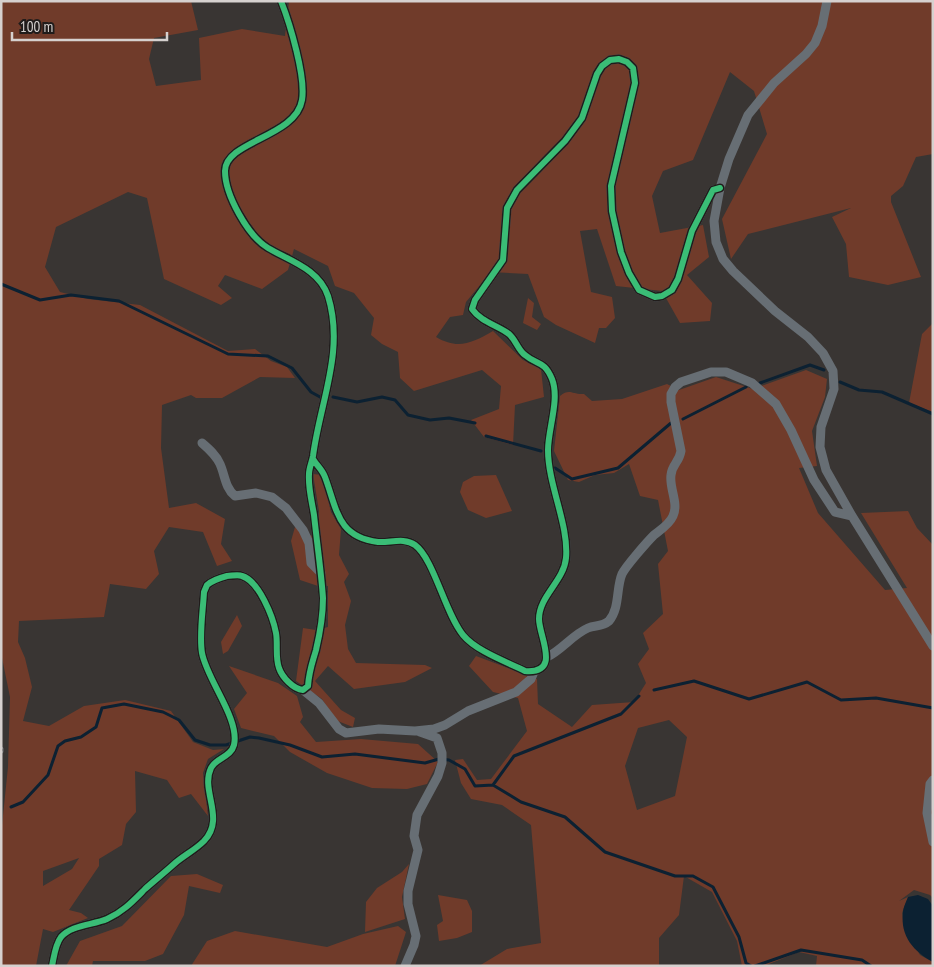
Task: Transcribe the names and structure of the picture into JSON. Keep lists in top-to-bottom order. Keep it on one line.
{"scale_bar":"100 m"}
